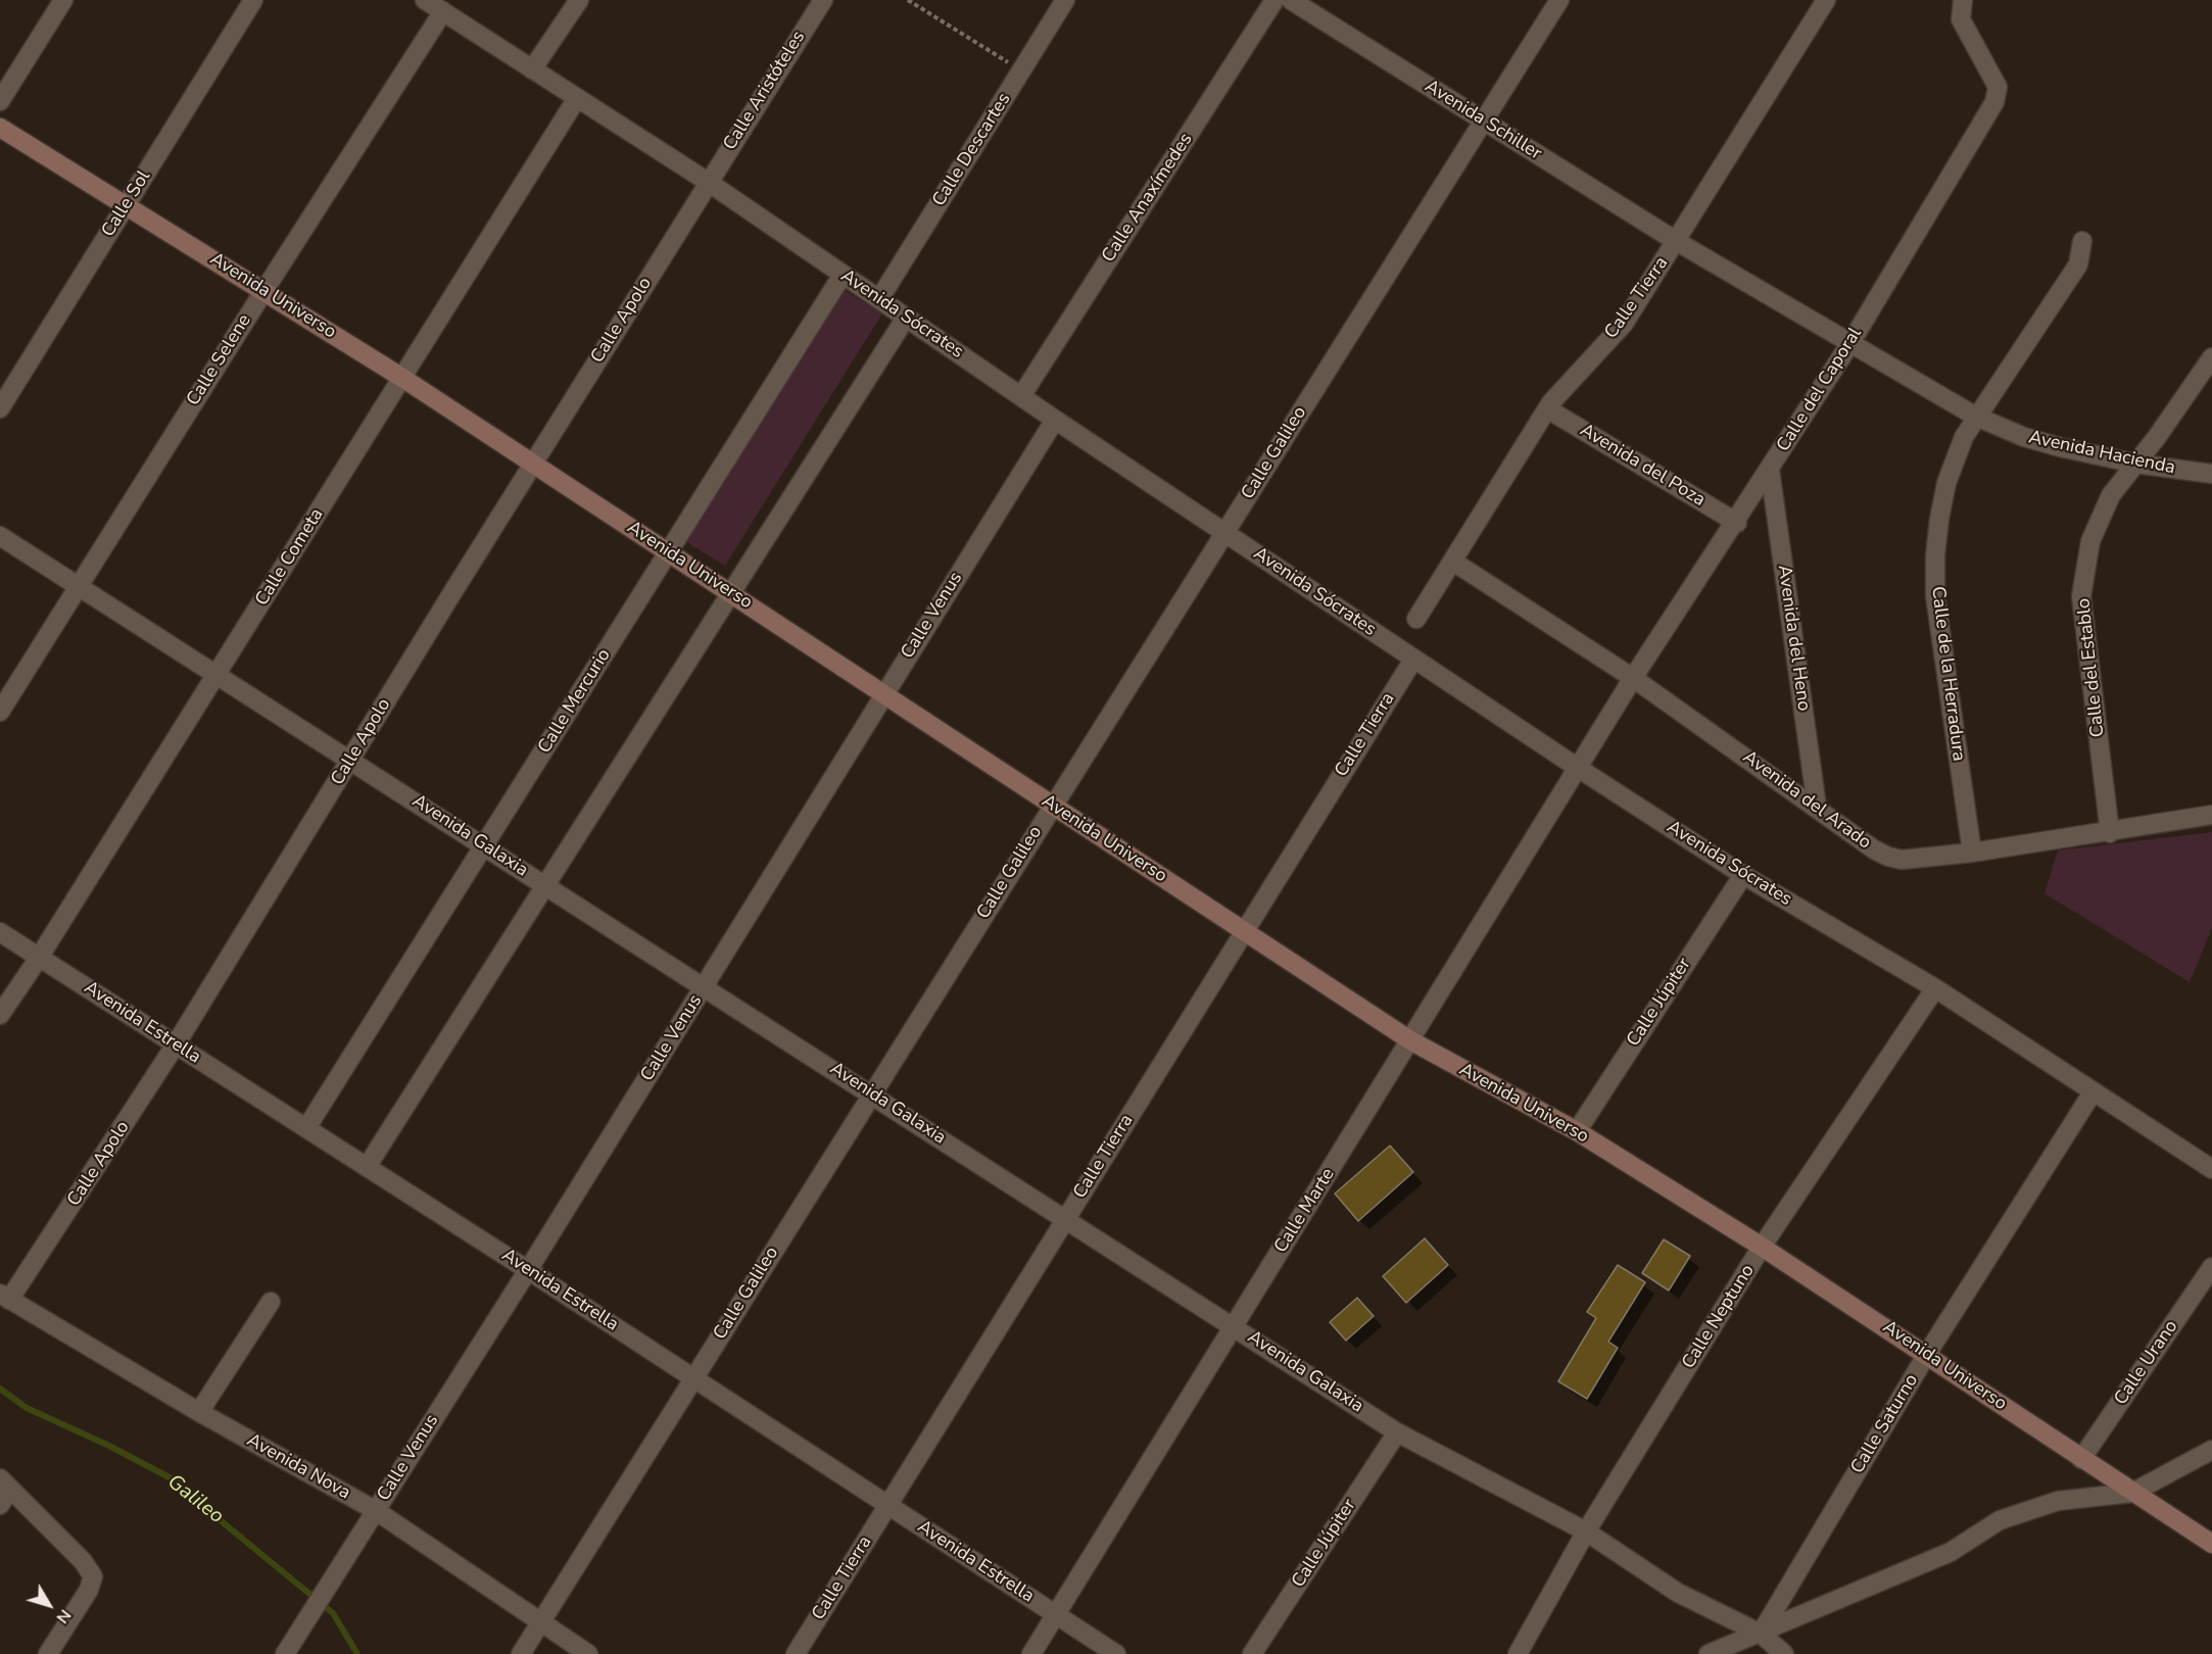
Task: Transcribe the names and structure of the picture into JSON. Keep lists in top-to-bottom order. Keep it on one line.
{"streets":{"street":["Calle Aristóteles","Avenida Schiller","Calle Descartes","Calle Anaxímedes","Calle Sol","Avenida Universo","Calle Tierra","Avenida Sócrates","Calle Apolo","Calle Selene","Calle del Caporal","Calle Galileo","Avenida Hacienda","Avenida del Poza","Calle Cometa","Calle Venus","Avenida del Heno","Calle del Establo","Calle de la Herradura","Calle Mercurio","Avenida del Arado","Avenida Galaxia","Calle Júpiter","Avenida Estrella","Calle Marte","Calle Neptuno","Calle Urano","Calle Saturno","Avenida Nova"]},"crossings":[["Calle Aristóteles","Avenida Sócrates"],["Calle Aristóteles","Calle Apolo"],["Avenida Schiller","Calle Tierra"],["Avenida Schiller","Calle Galileo"],["Avenida Schiller","Avenida Hacienda"],["Calle Descartes","Avenida Sócrates"],["Calle Anaxímedes","Avenida Sócrates"],["Calle Sol","Avenida Universo"],["Avenida Universo","Calle Tierra"],["Avenida Universo","Calle Apolo"],["Avenida Universo","Calle Selene"],["Avenida Universo","Calle Galileo"],["Avenida Universo","Calle Cometa"],["Avenida Universo","Calle Venus"],["Avenida Universo","Calle Mercurio"],["Avenida Universo","Calle Júpiter"],["Avenida Universo","Calle Marte"],["Avenida Universo","Calle Neptuno"],["Avenida Universo","Calle Urano"],["Avenida Universo","Calle Saturno"],["Calle Tierra","Avenida Sócrates"],["Calle Tierra","Avenida Hacienda"],["Calle Tierra","Avenida del Poza"],["Calle Tierra","Avenida del Arado"],["Calle Tierra","Avenida Galaxia"],["Calle Tierra","Avenida Estrella"],["Avenida Sócrates","Calle Apolo"],["Avenida Sócrates","Calle Selene"],["Avenida Sócrates","Calle del Caporal"],["Avenida Sócrates","Calle Galileo"],["Avenida Sócrates","Calle Cometa"],["Avenida Sócrates","Calle Venus"],["Avenida Sócrates","Calle Mercurio"],["Avenida Sócrates","Calle Júpiter"],["Avenida Sócrates","Calle Marte"],["Avenida Sócrates","Calle Neptuno"],["Avenida Sócrates","Calle Saturno"],["Calle Apolo","Avenida Galaxia"],["Calle Apolo","Avenida Estrella"],["Calle Apolo","Avenida Nova"],["Calle Selene","Avenida Galaxia"],["Calle del Caporal","Avenida Hacienda"],["Calle del Caporal","Avenida del Poza"],["Calle del Caporal","Avenida del Heno"],["Calle del Caporal","Avenida del Arado"],["Calle del Caporal","Calle Marte"],["Calle Galileo","Avenida Galaxia"],["Calle Galileo","Avenida Estrella"],["Calle Galileo","Avenida Nova"],["Avenida Hacienda","Calle del Establo"],["Avenida Hacienda","Calle de la Herradura"],["Calle Cometa","Avenida Galaxia"],["Calle Cometa","Avenida Estrella"],["Calle Venus","Avenida Galaxia"],["Calle Venus","Avenida Estrella"],["Calle Venus","Avenida Nova"],["Avenida del Heno","Avenida del Arado"],["Calle del Establo","Avenida del Arado"],["Calle de la Herradura","Avenida del Arado"],["Calle Mercurio","Avenida Galaxia"],["Calle Mercurio","Avenida Estrella"],["Avenida Galaxia","Calle Júpiter"],["Avenida Galaxia","Calle Marte"],["Avenida Galaxia","Calle Neptuno"],["Avenida Galaxia","Calle Saturno"],["Avenida Estrella","Calle Marte"]],"water":["Galileo"],"north":"bottom right"}
